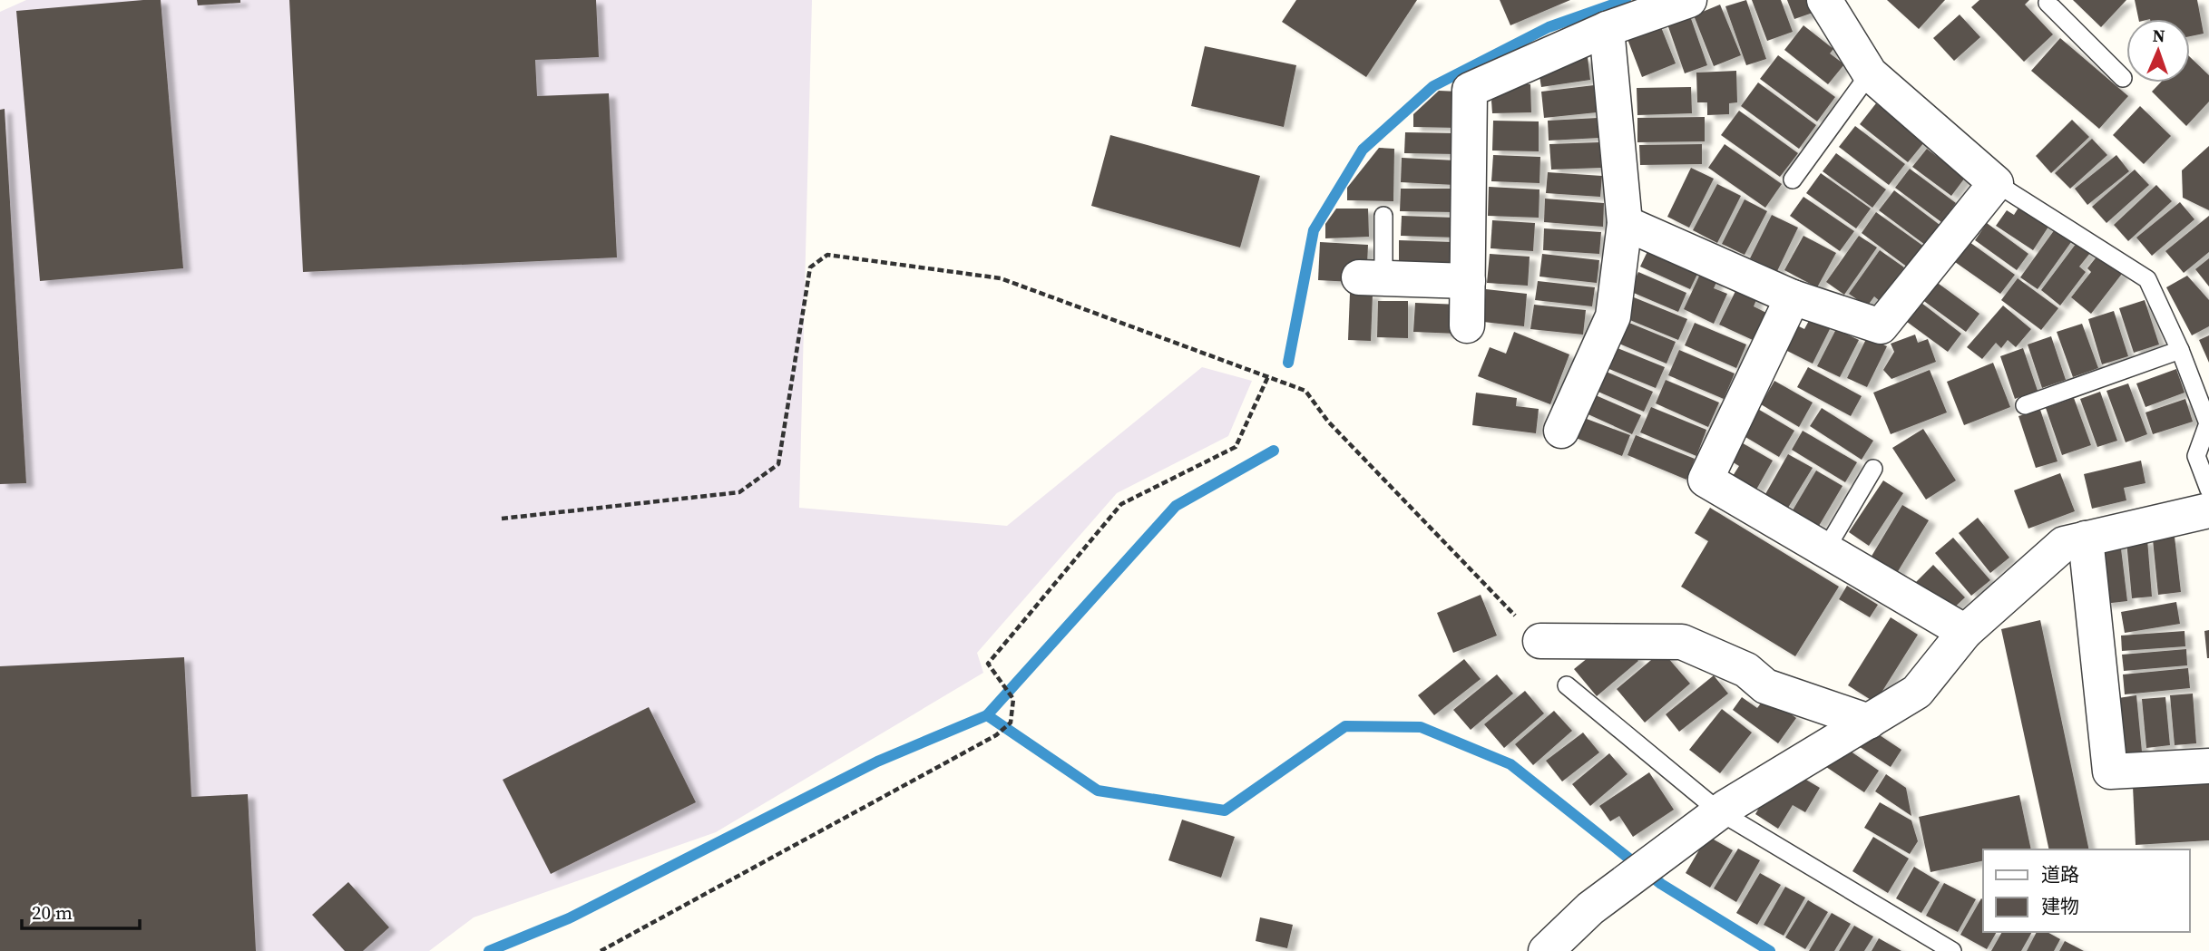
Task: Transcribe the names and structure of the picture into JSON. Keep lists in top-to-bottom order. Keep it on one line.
{"legend":["道路","建物"],"scale_bar":"20 m","north":"top"}
